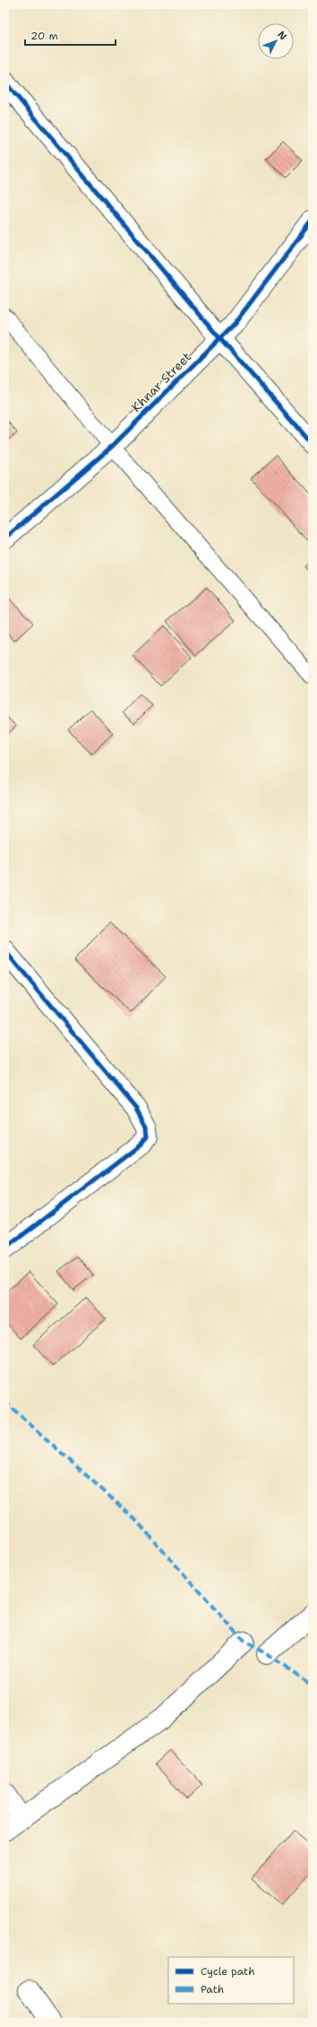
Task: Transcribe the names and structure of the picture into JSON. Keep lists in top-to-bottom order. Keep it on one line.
{"streets":{"street":["Khnar Street"]},"legend":["Cycle path","Path"],"scale_bar":"20 m","north":"top right"}
